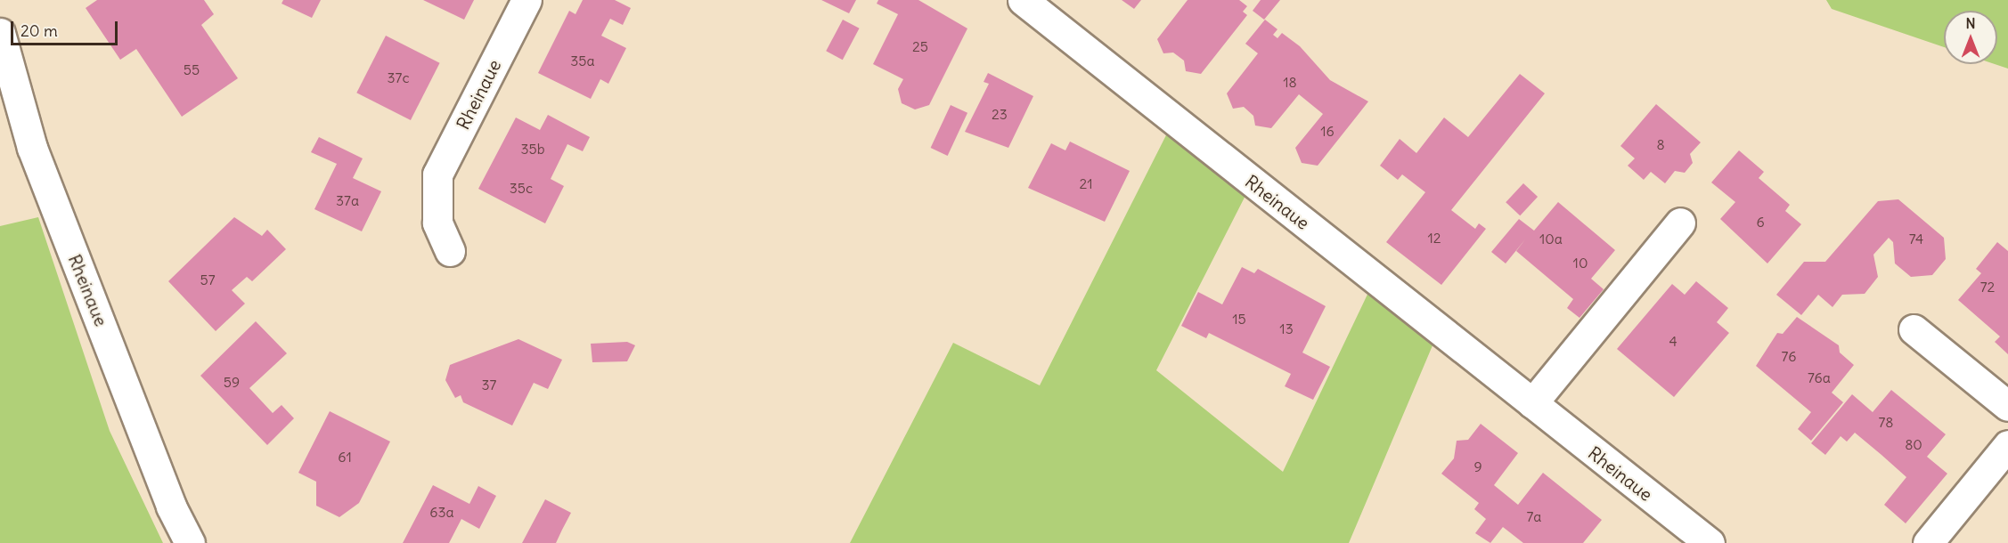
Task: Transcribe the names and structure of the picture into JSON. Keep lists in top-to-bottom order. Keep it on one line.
{"streets":{"street":["Rheinaue"]},"house_numbers":["25","35a","55","37c","18","23","16","8","35b","21","35c","37a","6","12","10a","74","10","57","72","15","13","4","76","76a","59","37","78","80","61","9","63a","7a"],"scale_bar":"20 m","north":"top"}
